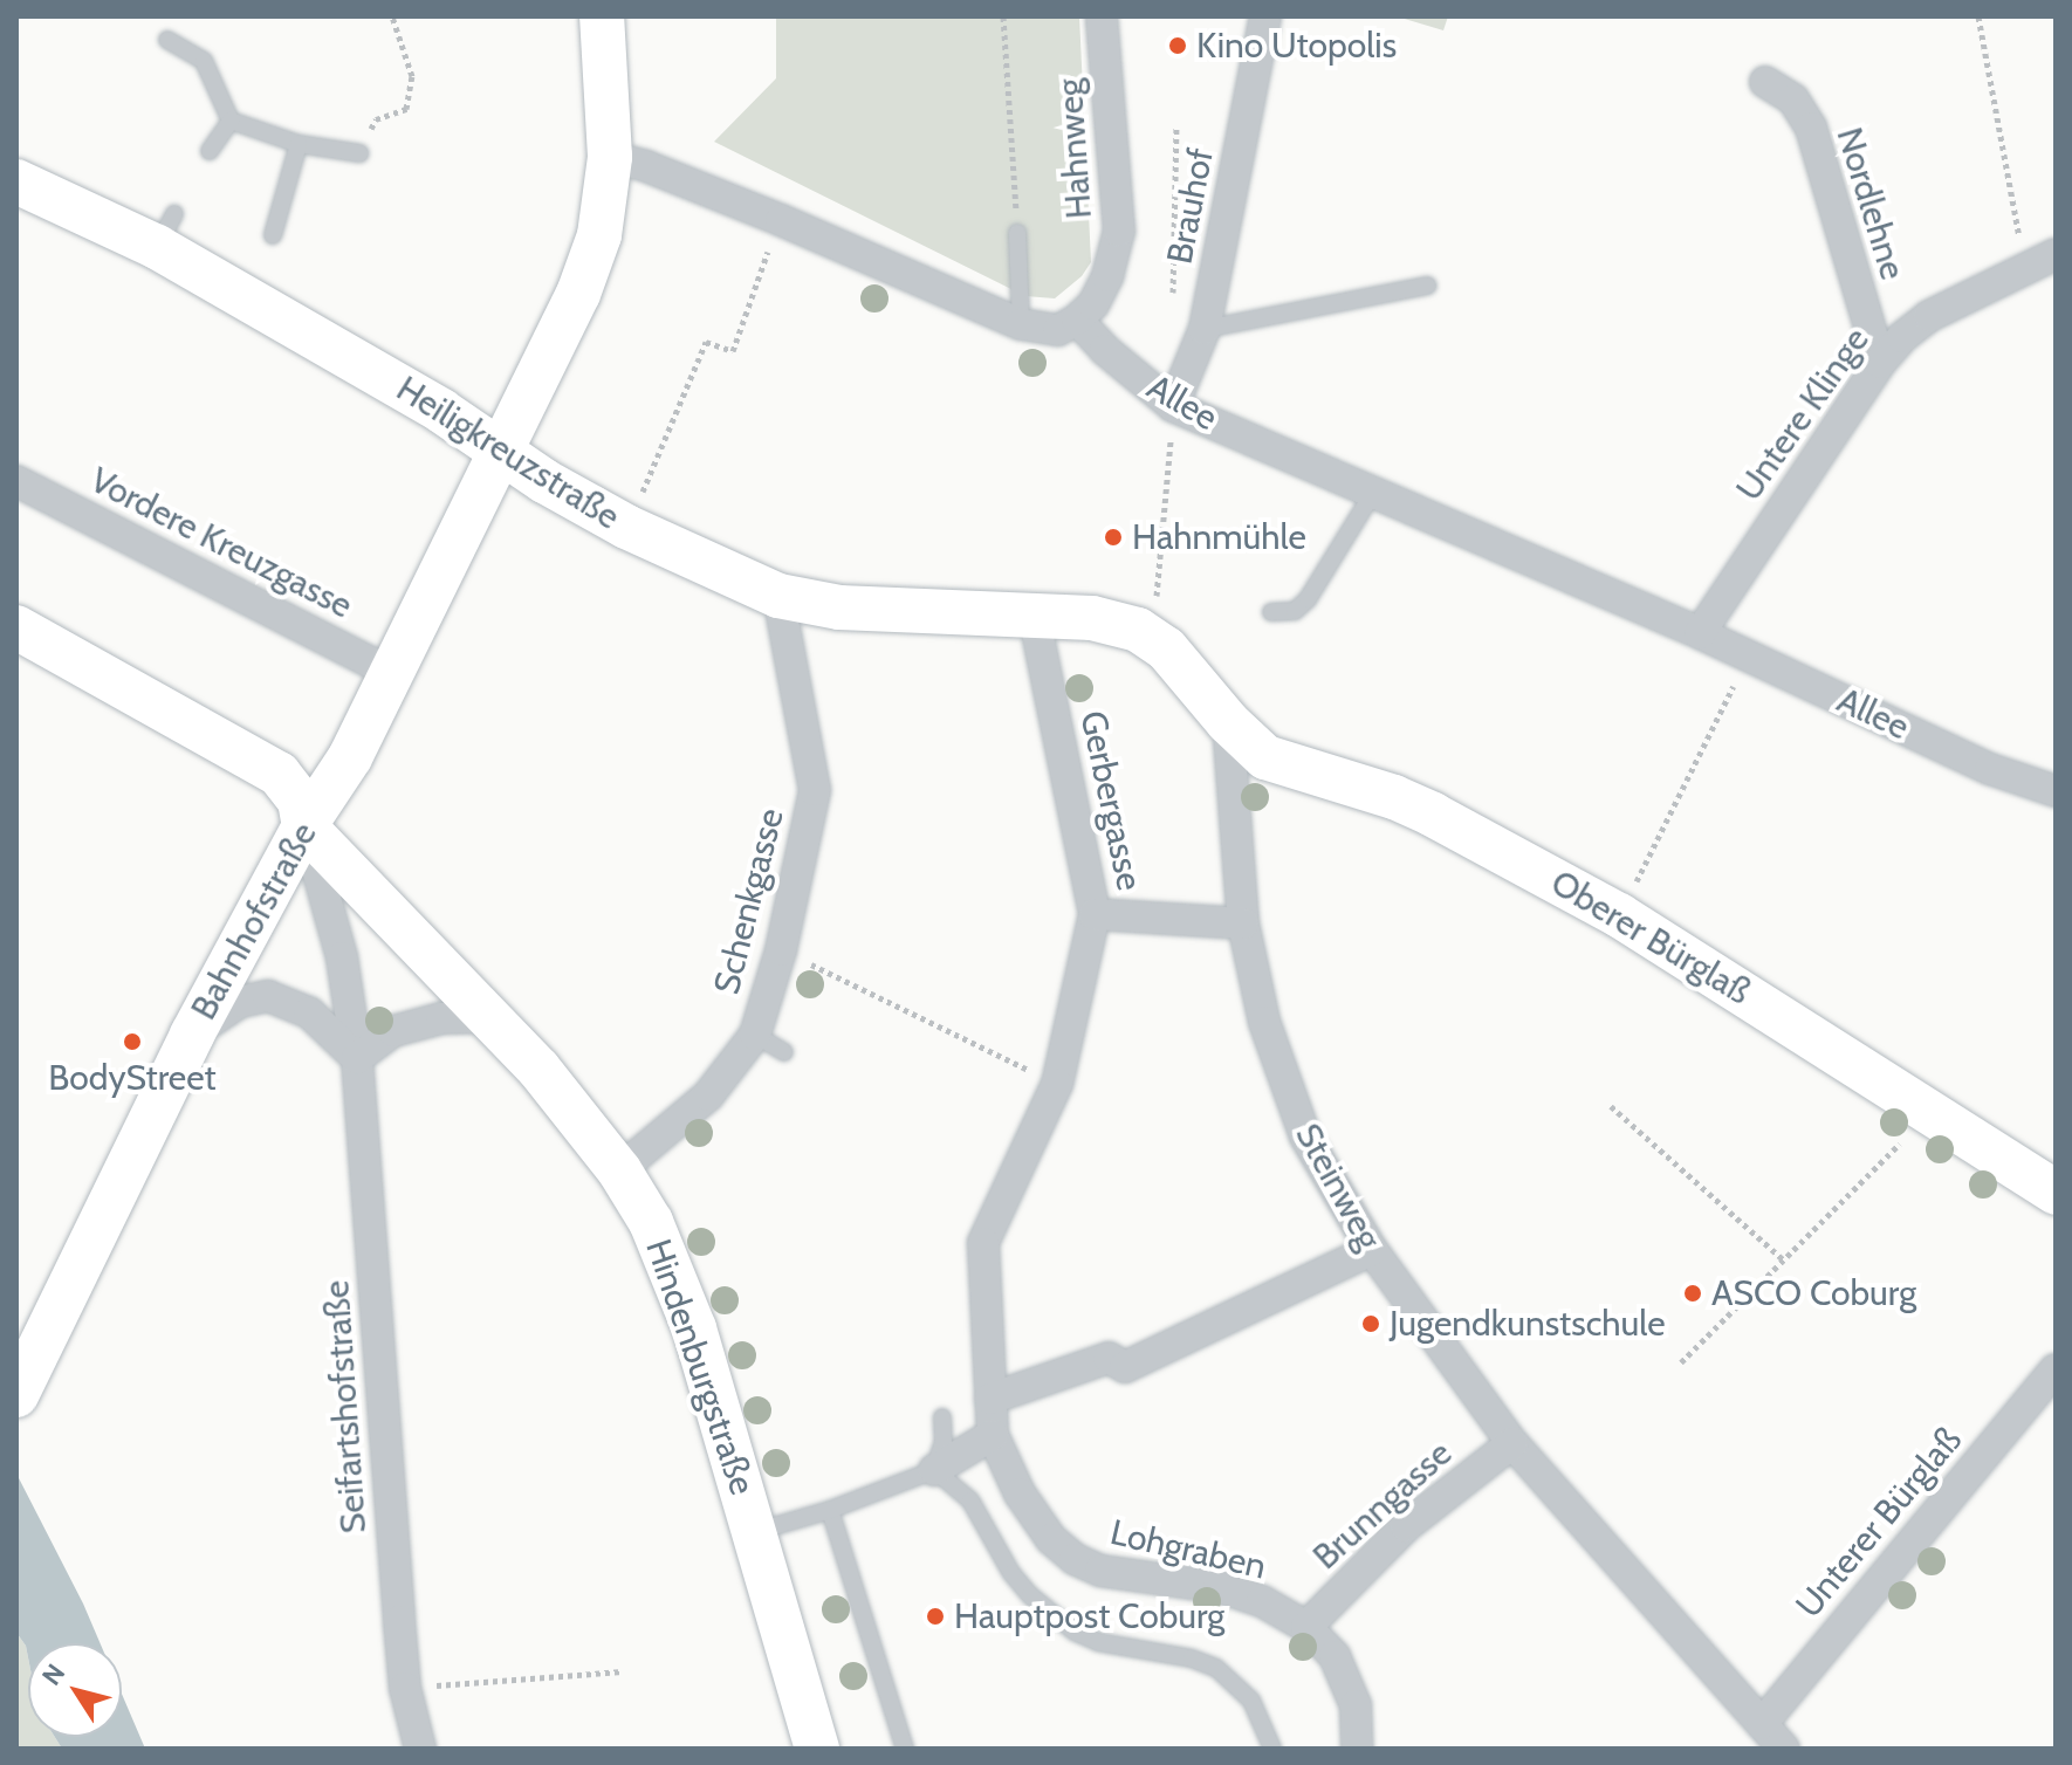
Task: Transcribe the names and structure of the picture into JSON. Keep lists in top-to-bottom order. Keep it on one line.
{"streets":{"street":["Hahnweg","Nordlehne","Brauhof","Allee","Untere Klinge","Heiligkreuzstraße","Vordere Kreuzgasse","Gerbergasse","Schenkgasse","Bahnhofstraße","Oberer Bürglaß","Steinweg","Hindenburgstraße","Seifartshofstraße","Brunngasse","Unterer Bürglaß","Lohgraben"]},"crossings":[["Hahnweg","Allee"],["Nordlehne","Untere Klinge"],["Brauhof","Allee"],["Allee","Untere Klinge"],["Heiligkreuzstraße","Gerbergasse"],["Heiligkreuzstraße","Schenkgasse"],["Heiligkreuzstraße","Bahnhofstraße"],["Vordere Kreuzgasse","Bahnhofstraße"],["Gerbergasse","Steinweg"],["Schenkgasse","Hindenburgstraße"],["Bahnhofstraße","Hindenburgstraße"],["Bahnhofstraße","Seifartshofstraße"],["Oberer Bürglaß","Steinweg"],["Steinweg","Brunngasse"],["Steinweg","Unterer Bürglaß"],["Hindenburgstraße","Seifartshofstraße"],["Brunngasse","Lohgraben"]],"places":["Kino Utopolis","Hahnmühle","BodyStreet","ASCO Coburg","Jugendkunstschule","Hauptpost Coburg"],"north":"top left"}
